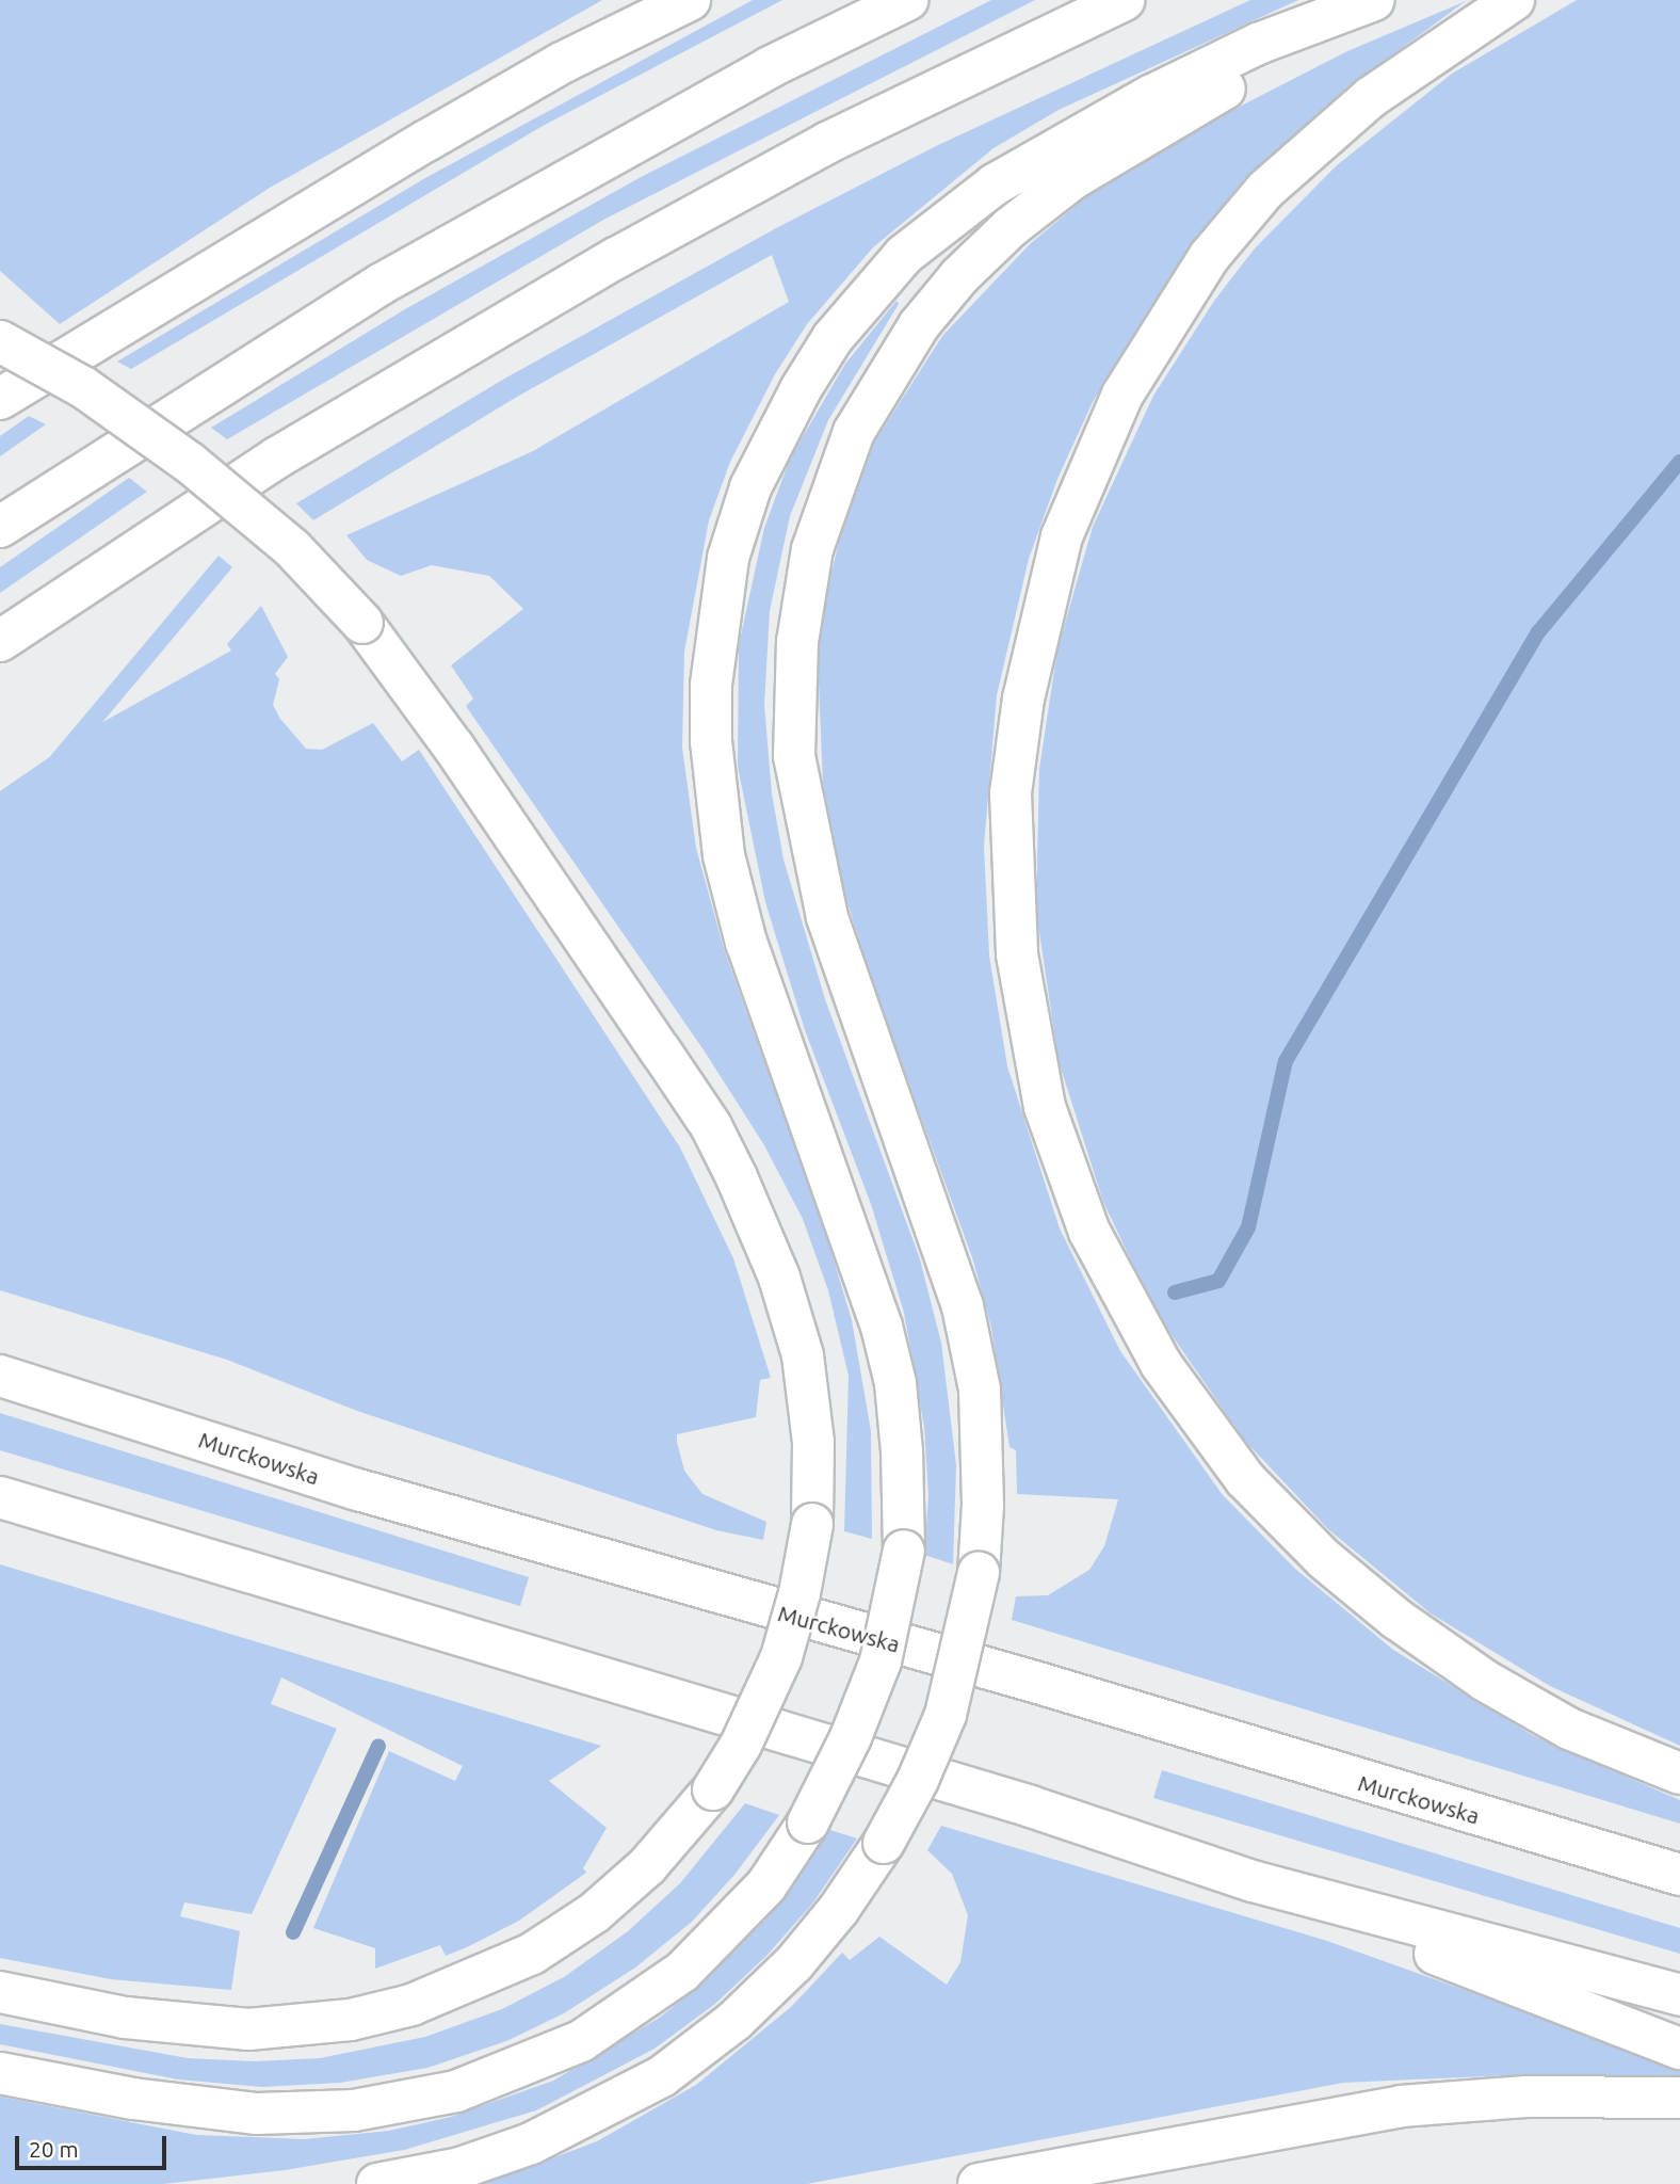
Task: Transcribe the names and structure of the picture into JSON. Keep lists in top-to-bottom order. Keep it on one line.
{"streets":{"main road":["Murckowska"]},"scale_bar":"20 m"}
